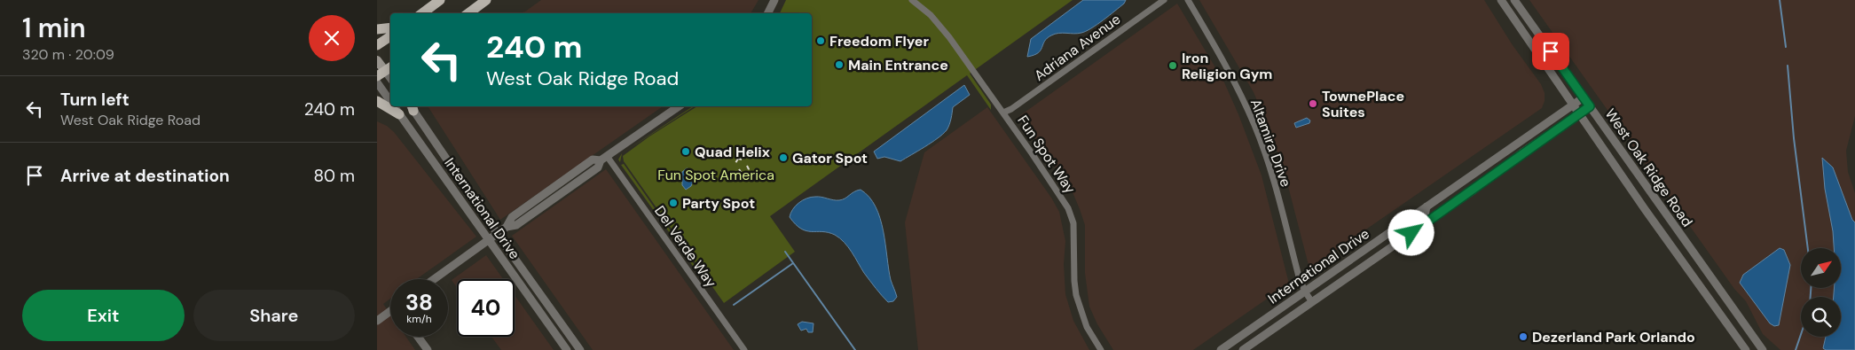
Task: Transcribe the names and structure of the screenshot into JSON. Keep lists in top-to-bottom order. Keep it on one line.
{"streets":{"street":["Adriana Avenue","Altamira Drive","Fun Spot Way","West Oak Ridge Road","International Drive","Del Verde Way"]},"crossings":[["Adriana Avenue","Fun Spot Way"],["Altamira Drive","International Drive"],["West Oak Ridge Road","International Drive"]],"parks":["Fun Spot America"],"places":["Freedom Flyer","Main Entrance","Iron Religion Gym","TownePlace Suites","Quad Helix","Gator Spot","Party Spot","Dezerland Park Orlando"],"north":"top right","page":{"heading":["1 min","320 m · 20:09"],"turn":["240 m","West Oak Ridge Road"],"list":[{"name":"Turn left","note":"West Oak Ridge Road","value":"240 m"},{"name":"Arrive at destination","value":"80 m"}],"speed":"38 km/h","limit":"40","buttons":["Exit","Share"]}}
